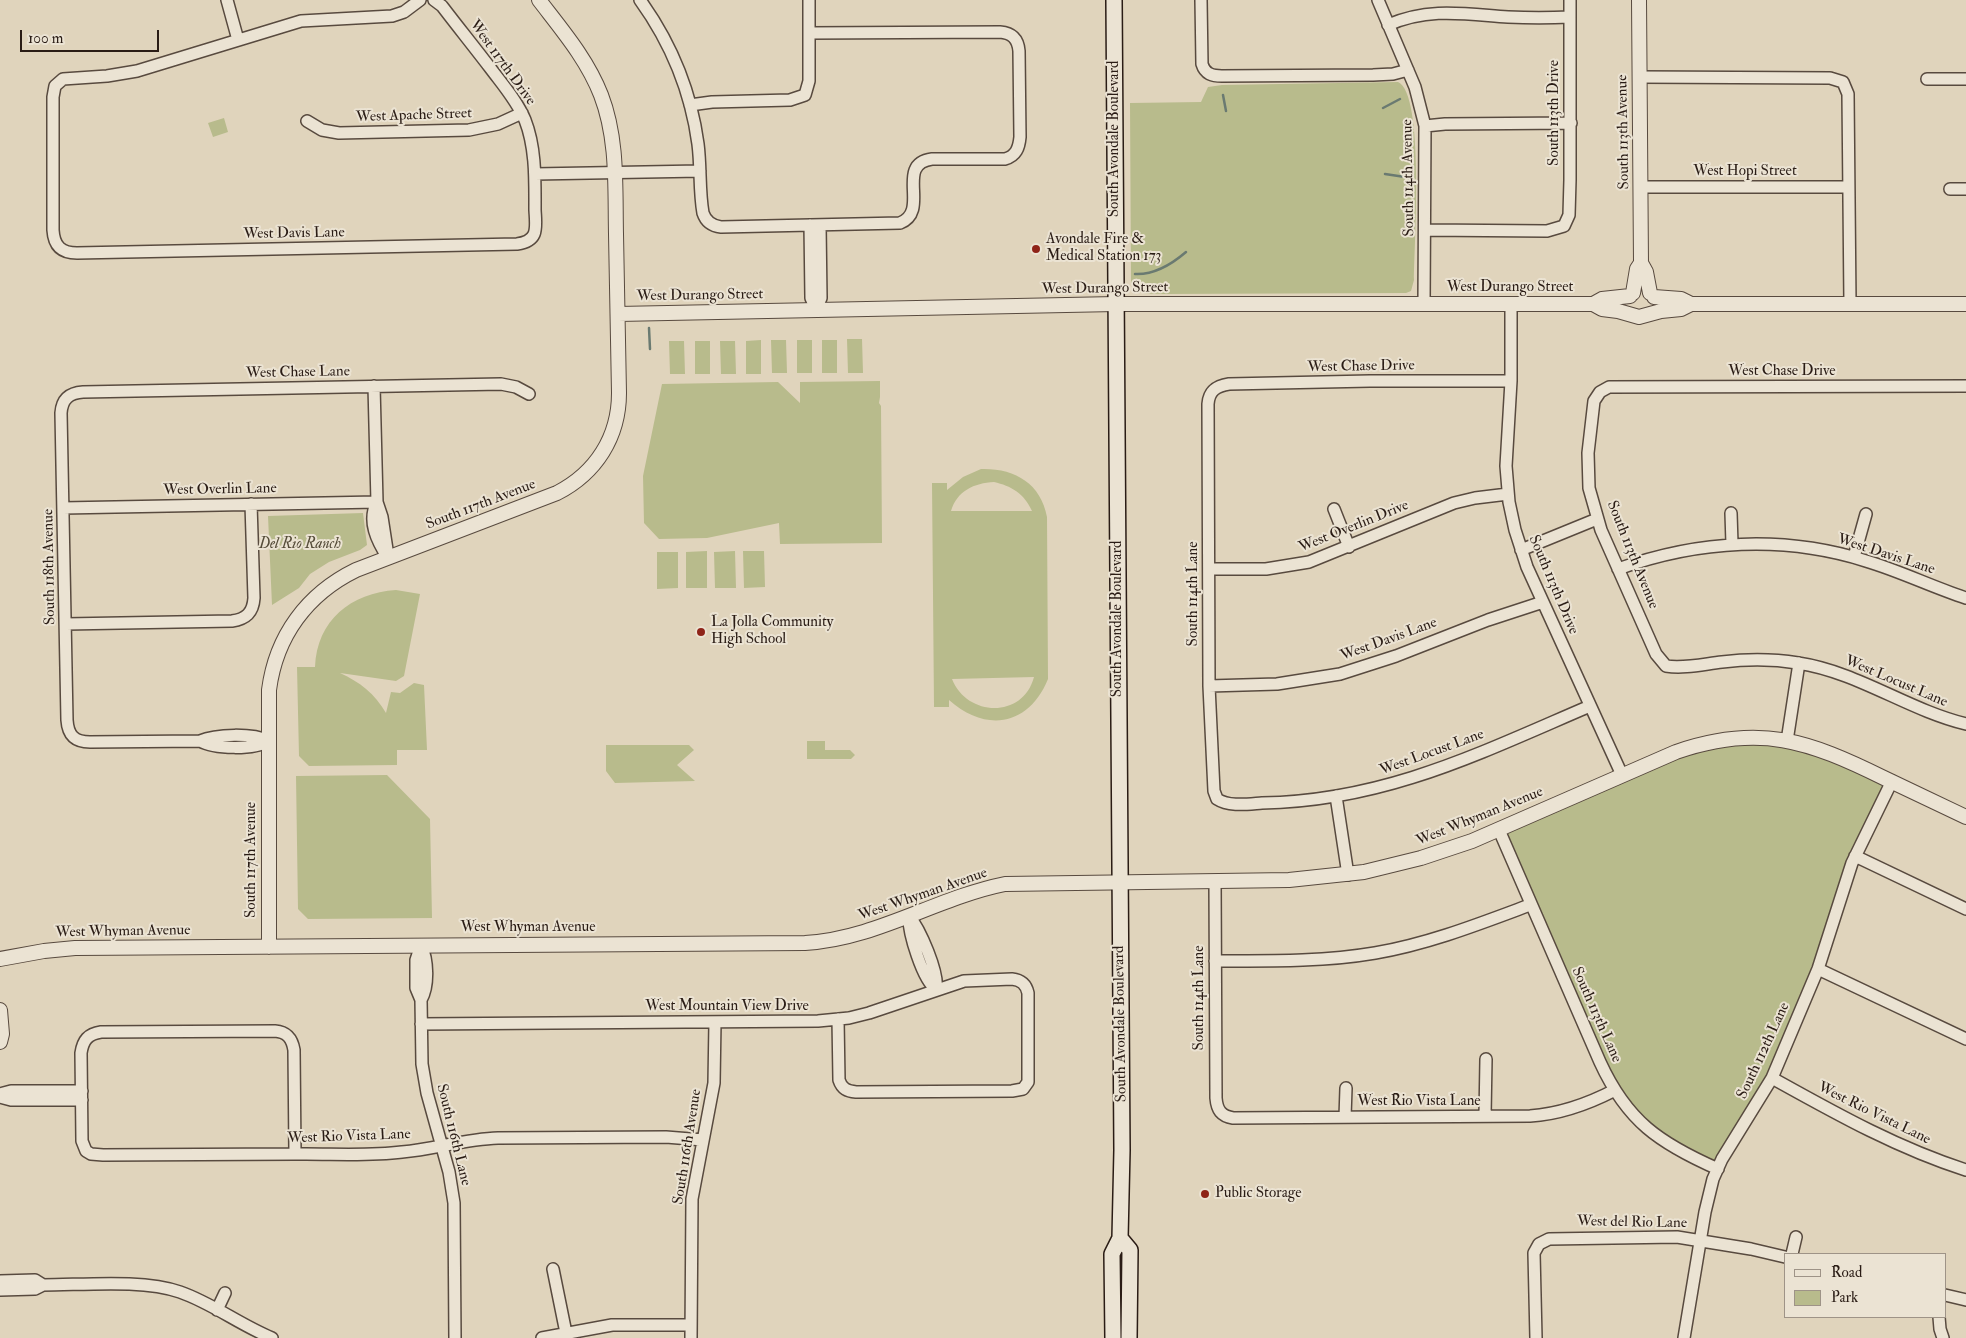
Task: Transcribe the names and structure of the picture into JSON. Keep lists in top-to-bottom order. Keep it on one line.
{"streets":{"main road":["South Avondale Boulevard"],"street":["West 117th Drive","South 113th Drive","West Apache Street","South 113th Avenue","West Hopi Street","South 114th Avenue","West Davis Lane","West Durango Street","West Chase Drive","West Chase Lane","West Overlin Lane","South 117th Avenue","West Overlin Drive","South 118th Avenue","South 114th Lane","West Locust Lane","West Whyman Avenue","West Mountain View Drive","South 113th Lane","South 112th Lane","West Rio Vista Lane","South 116th Lane","South 116th Avenue","West del Rio Lane"]},"crossings":[["West 117th Drive","West Apache Street"],["West 117th Drive","West Davis Lane"],["South 113th Drive","South 114th Avenue"],["South 113th Drive","West Davis Lane"],["South 113th Drive","West Durango Street"],["South 113th Drive","West Chase Drive"],["South 113th Drive","West Overlin Drive"],["South 113th Drive","West Locust Lane"],["South 113th Drive","West Whyman Avenue"],["South 113th Avenue","West Hopi Street"],["South 113th Avenue","West Davis Lane"],["South 113th Avenue","West Durango Street"],["South 113th Avenue","West Chase Drive"],["South 113th Avenue","West Locust Lane"],["South Avondale Boulevard","West Durango Street"],["South Avondale Boulevard","West Whyman Avenue"],["South 114th Avenue","West Durango Street"],["West Davis Lane","South 114th Lane"],["West Durango Street","South 117th Avenue"],["West Chase Drive","South 114th Lane"],["West Chase Lane","South 118th Avenue"],["West Overlin Lane","South 118th Avenue"],["South 117th Avenue","South 118th Avenue"],["South 117th Avenue","West Whyman Avenue"],["West Overlin Drive","South 114th Lane"],["South 114th Lane","West Locust Lane"],["South 114th Lane","West Whyman Avenue"],["South 114th Lane","West Rio Vista Lane"],["West Whyman Avenue","South 113th Lane"],["West Whyman Avenue","South 112th Lane"],["West Whyman Avenue","South 116th Lane"],["West Mountain View Drive","South 116th Lane"],["West Mountain View Drive","South 116th Avenue"],["South 113th Lane","South 112th Lane"],["South 113th Lane","West Rio Vista Lane"],["South 112th Lane","West Rio Vista Lane"],["South 112th Lane","West del Rio Lane"],["West Rio Vista Lane","South 116th Lane"],["West Rio Vista Lane","South 116th Avenue"]],"parks":["Del Rio Ranch"],"places":["Avondale Fire & Medical Station 173","La Jolla Community High School","Public Storage"],"legend":["Road","Park"],"scale_bar":"100 m"}
